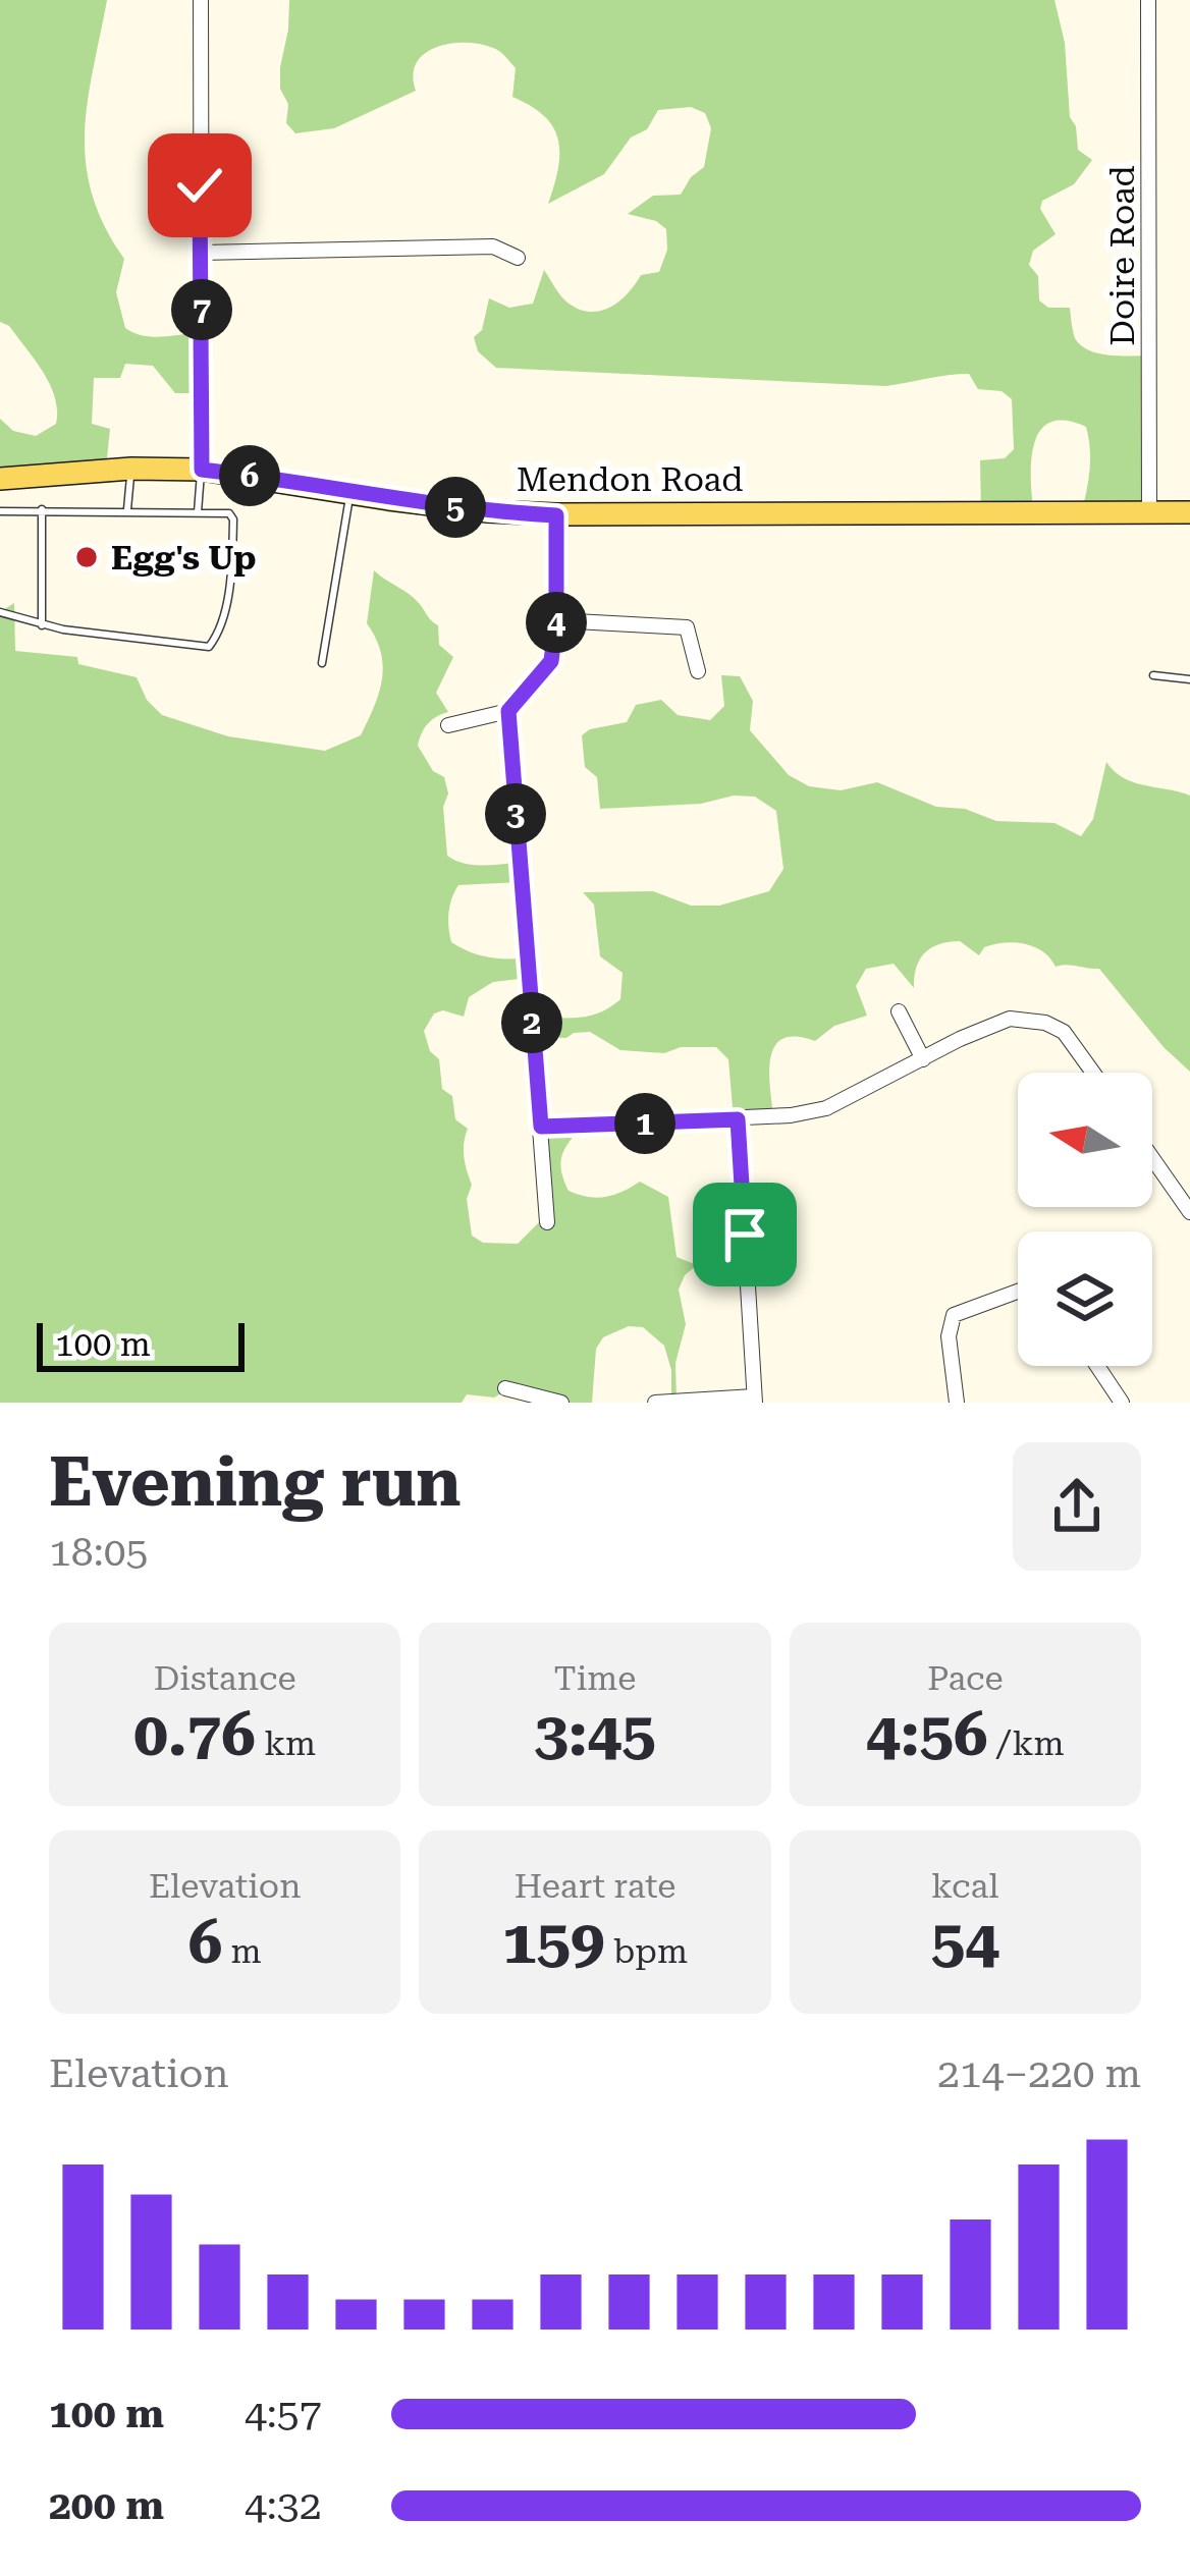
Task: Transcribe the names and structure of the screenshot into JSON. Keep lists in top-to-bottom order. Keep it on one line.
{"streets":{"main road":["Mendon Road"],"street":["Doire Road"]},"crossings":[["Doire Road","Mendon Road"]],"places":["Egg's Up"],"scale_bar":"100 m","north":"left","page":{"pins":["7","6","5","4","3","2","1"],"scale":"100 m","heading":["Evening run","18:05"],"stats":[["Distance","0.76 km"],["Time","3:45"],["Pace","4:56 /km"],["Elevation","6 m"],["Heart rate","159 bpm"],["kcal","54"]],"chart":["Elevation","214–220 m"],"list":[{"name":"100 m","note":"4:57"},{"name":"200 m","note":"4:32"}]}}
